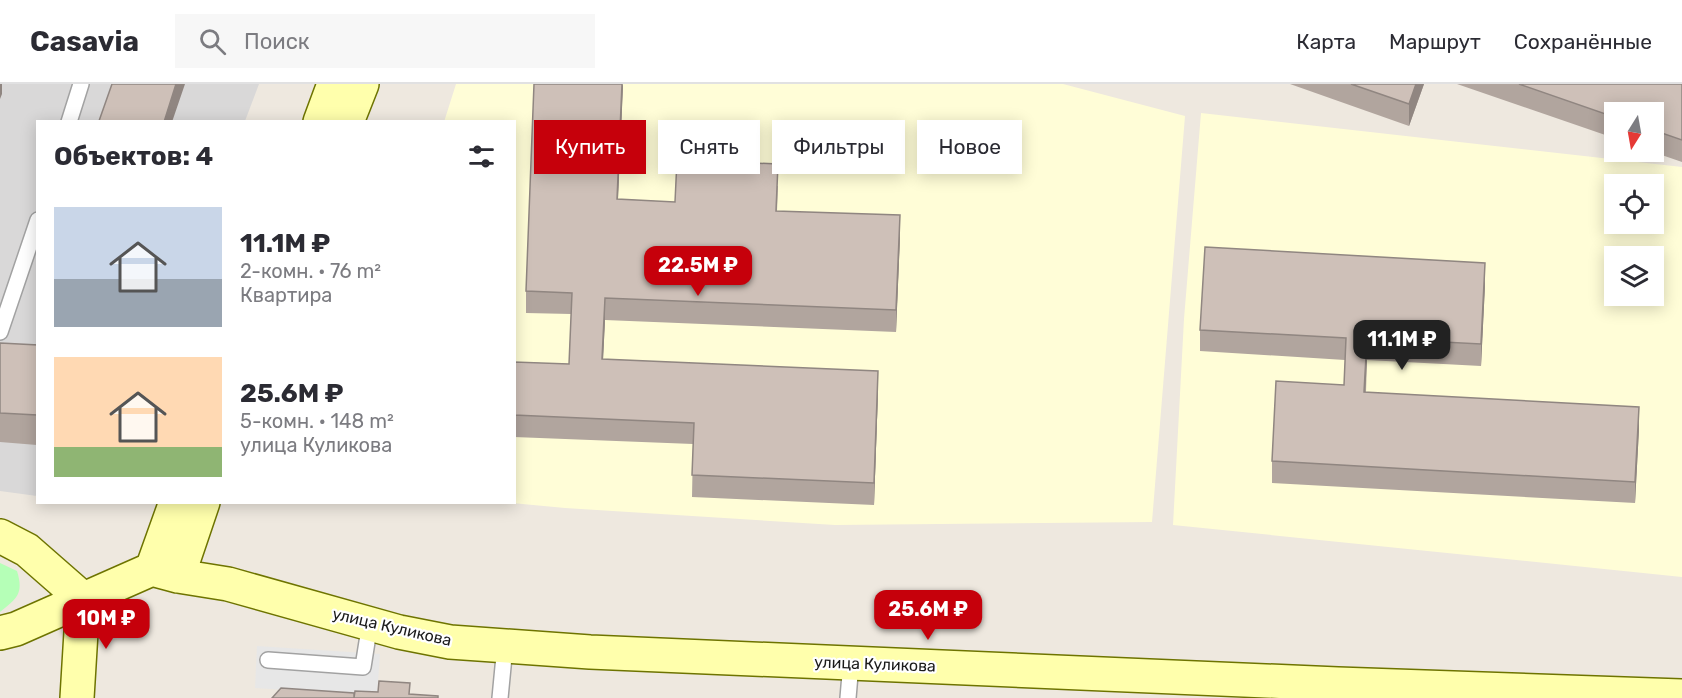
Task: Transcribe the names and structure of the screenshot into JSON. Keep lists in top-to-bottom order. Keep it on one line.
{"streets":{"main road":["улица Куликова"]},"north":"bottom","page":{"header":"Casavia","search":"Поиск","nav":["Карта","Маршрут","Сохранённые"],"chip":["Купить","Снять","Фильтры","Новое"],"heading":"Объектов: 4","list":[{"name":"11.1M ₽","note":"2-комн. · 76 m² · Квартира"},{"name":"25.6M ₽","note":"5-комн. · 148 m² · улица Куликова"}],"price":["22.5M ₽","11.1M ₽","25.6M ₽","10M ₽"]}}
